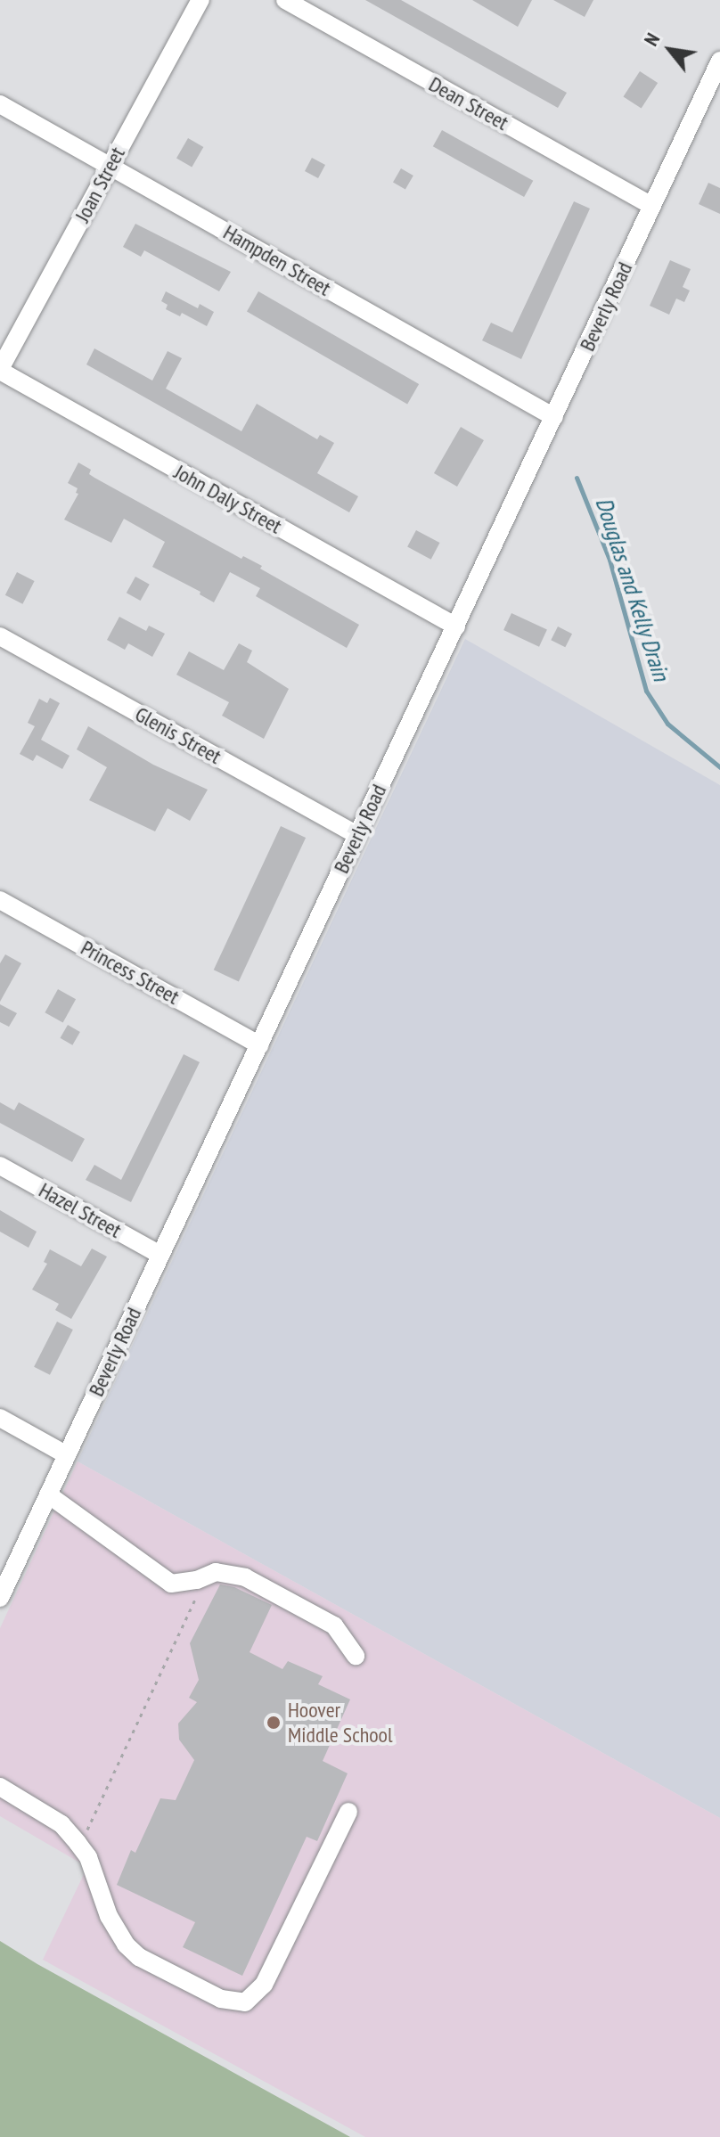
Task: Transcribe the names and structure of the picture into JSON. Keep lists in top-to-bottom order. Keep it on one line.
{"streets":{"street":["Dean Street","Joan Street","Hampden Street","Beverly Road","John Daly Street","Glenis Street","Princess Street","Hazel Street"]},"crossings":[["Dean Street","Beverly Road"],["Joan Street","Hampden Street"],["Joan Street","John Daly Street"],["Hampden Street","Beverly Road"],["Beverly Road","John Daly Street"],["Beverly Road","Glenis Street"],["Beverly Road","Princess Street"],["Beverly Road","Hazel Street"]],"water":["Douglas and Kelly Drain"],"places":["Hoover Middle School"],"north":"top left"}
